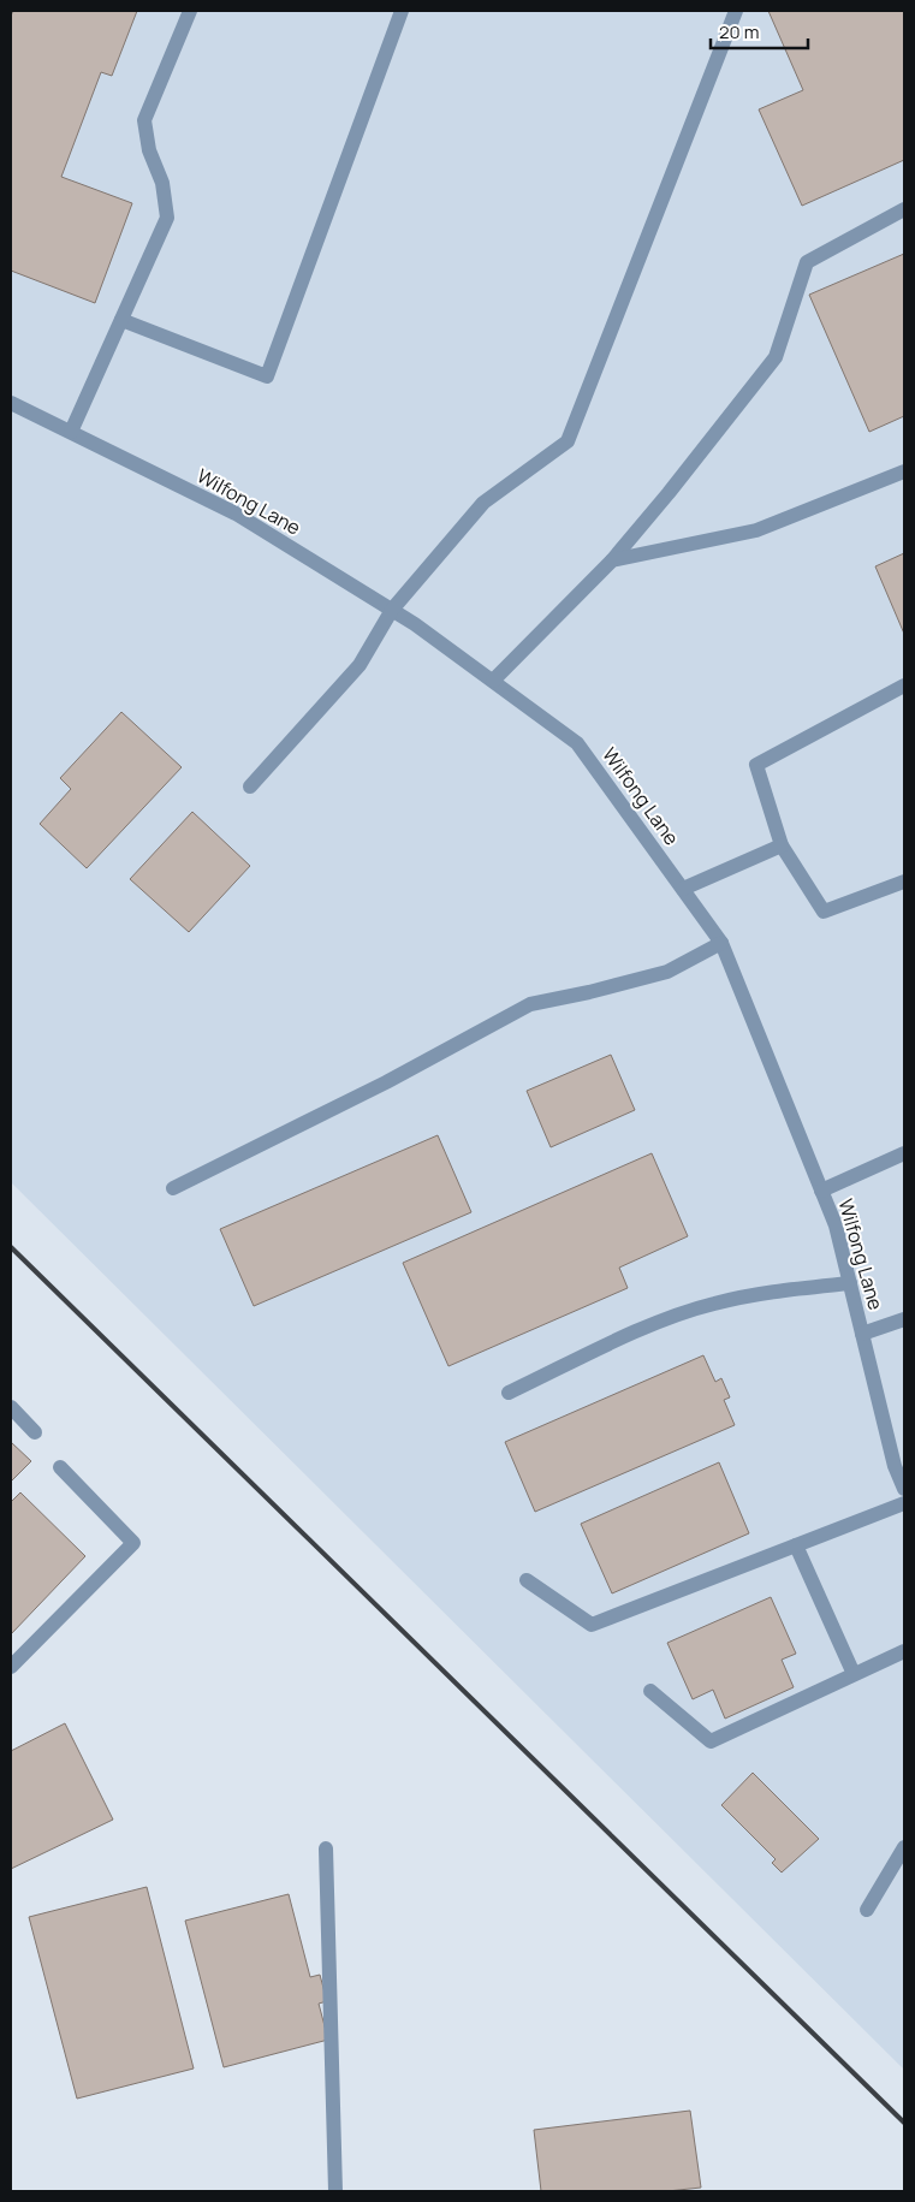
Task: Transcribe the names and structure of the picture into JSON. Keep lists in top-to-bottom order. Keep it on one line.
{"streets":{"street":["Wilfong Lane"]},"scale_bar":"20 m"}
